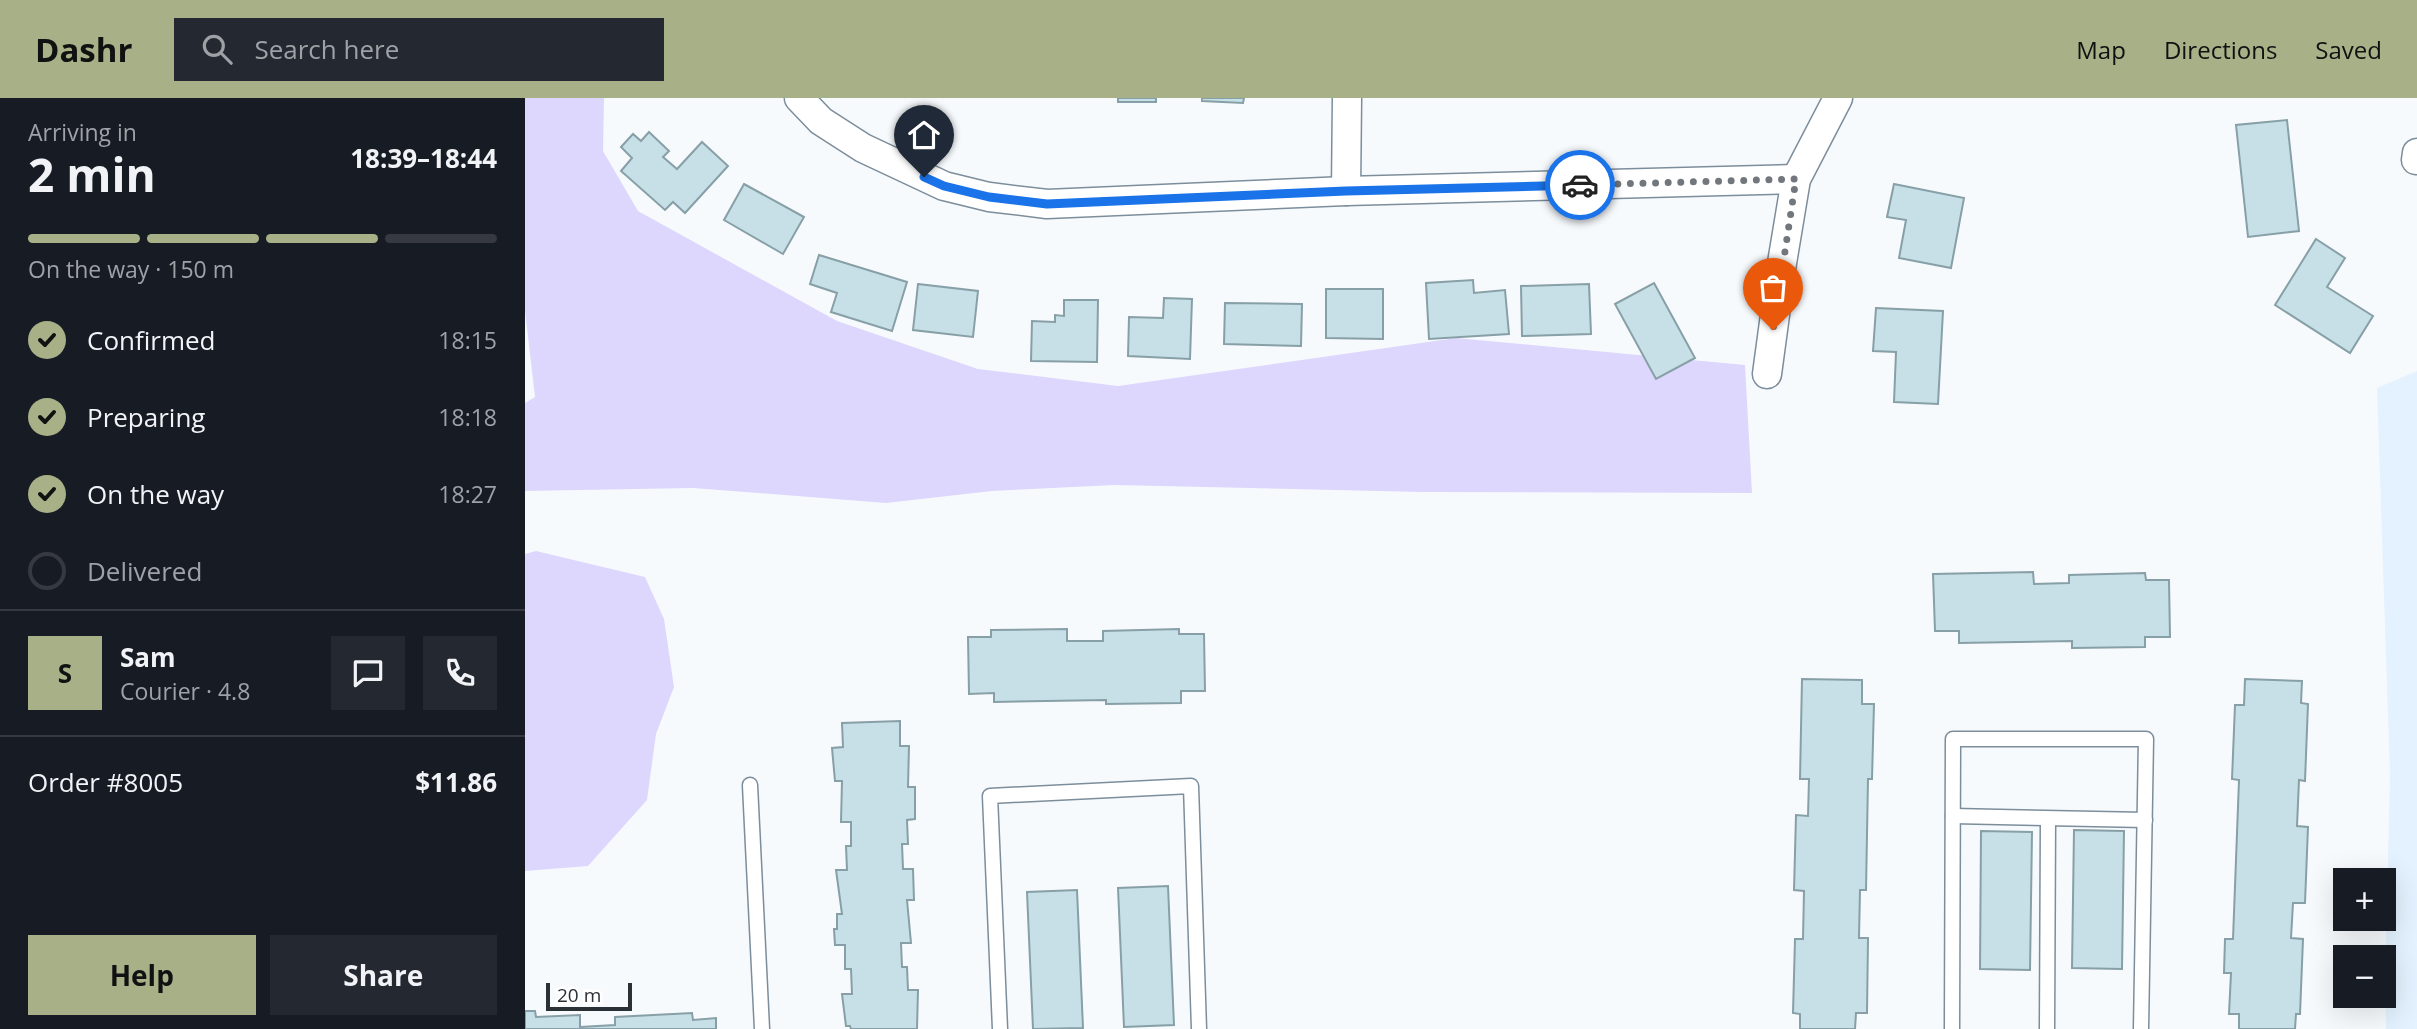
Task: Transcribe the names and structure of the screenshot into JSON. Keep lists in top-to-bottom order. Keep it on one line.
{"scale_bar":"20 m","page":{"header":"Dashr","search":"Search here","nav":["Map","Directions","Saved"],"heading":["2 min","Arriving in","18:39–18:44"],"panel":["Sam","Courier · 4.8","Order #8005","$11.86"],"bar":"On the way · 150 m","list":[["Confirmed","18:15"],["Preparing","18:18"],["On the way","18:27"],"Delivered"],"round":"S","map_buttons":["+","−"],"buttons":["Help","Share"],"scale":"20 m"}}
